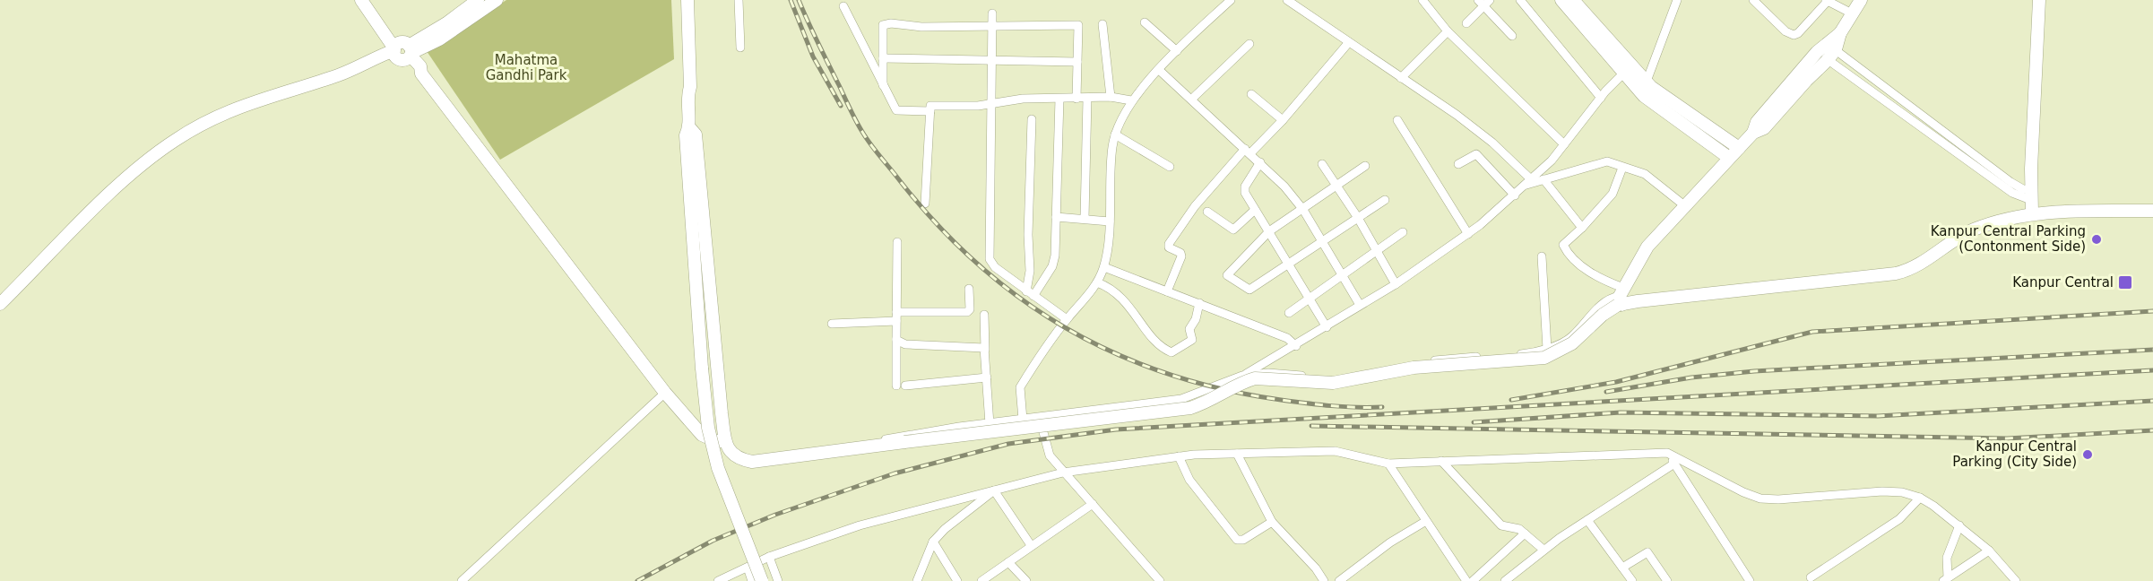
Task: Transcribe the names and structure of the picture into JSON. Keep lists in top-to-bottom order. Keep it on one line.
{"parks":["Mahatma Gandhi Park"],"places":{"other":["Kanpur Central Parking (Contonment Side)","Kanpur Central Parking (City Side)"],"transit":["Kanpur Central"]}}
